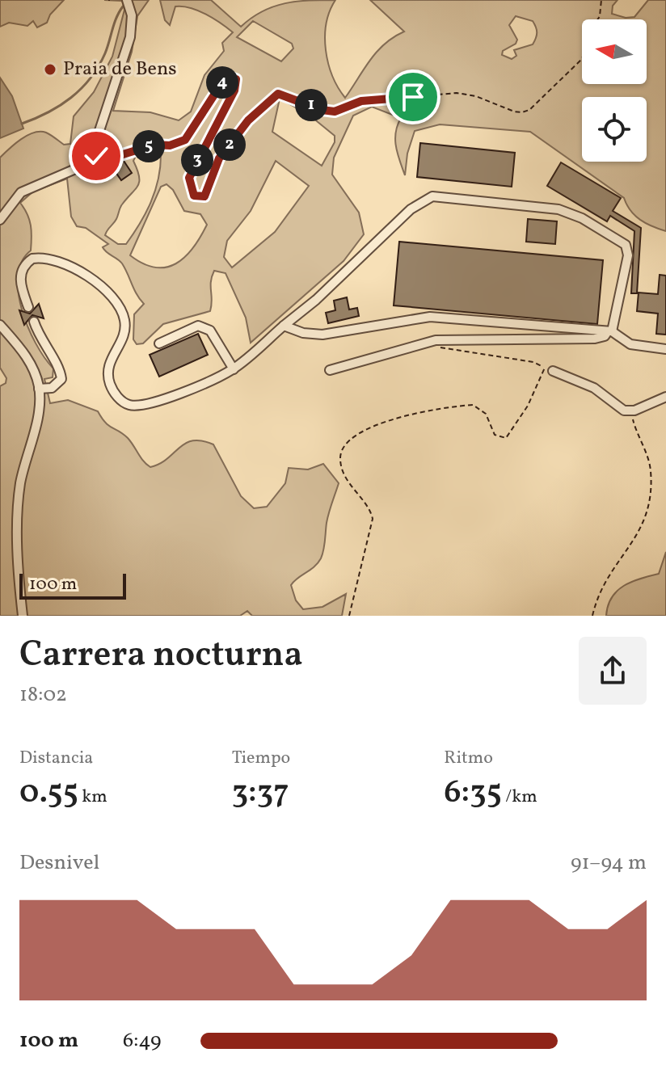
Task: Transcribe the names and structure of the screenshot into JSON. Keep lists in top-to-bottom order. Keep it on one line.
{"places":["Praia de Bens"],"scale_bar":"100 m","north":"left","page":{"pins":["4","1","2","5","3"],"scale":"100 m","heading":["Carrera nocturna","18:02"],"stats":[["Distancia","0.55 km"],["Tiempo","3:37"],["Ritmo","6:35 /km"]],"chart":["Desnivel","91–94 m"],"list":[{"name":"100 m","note":"6:49"}]}}
